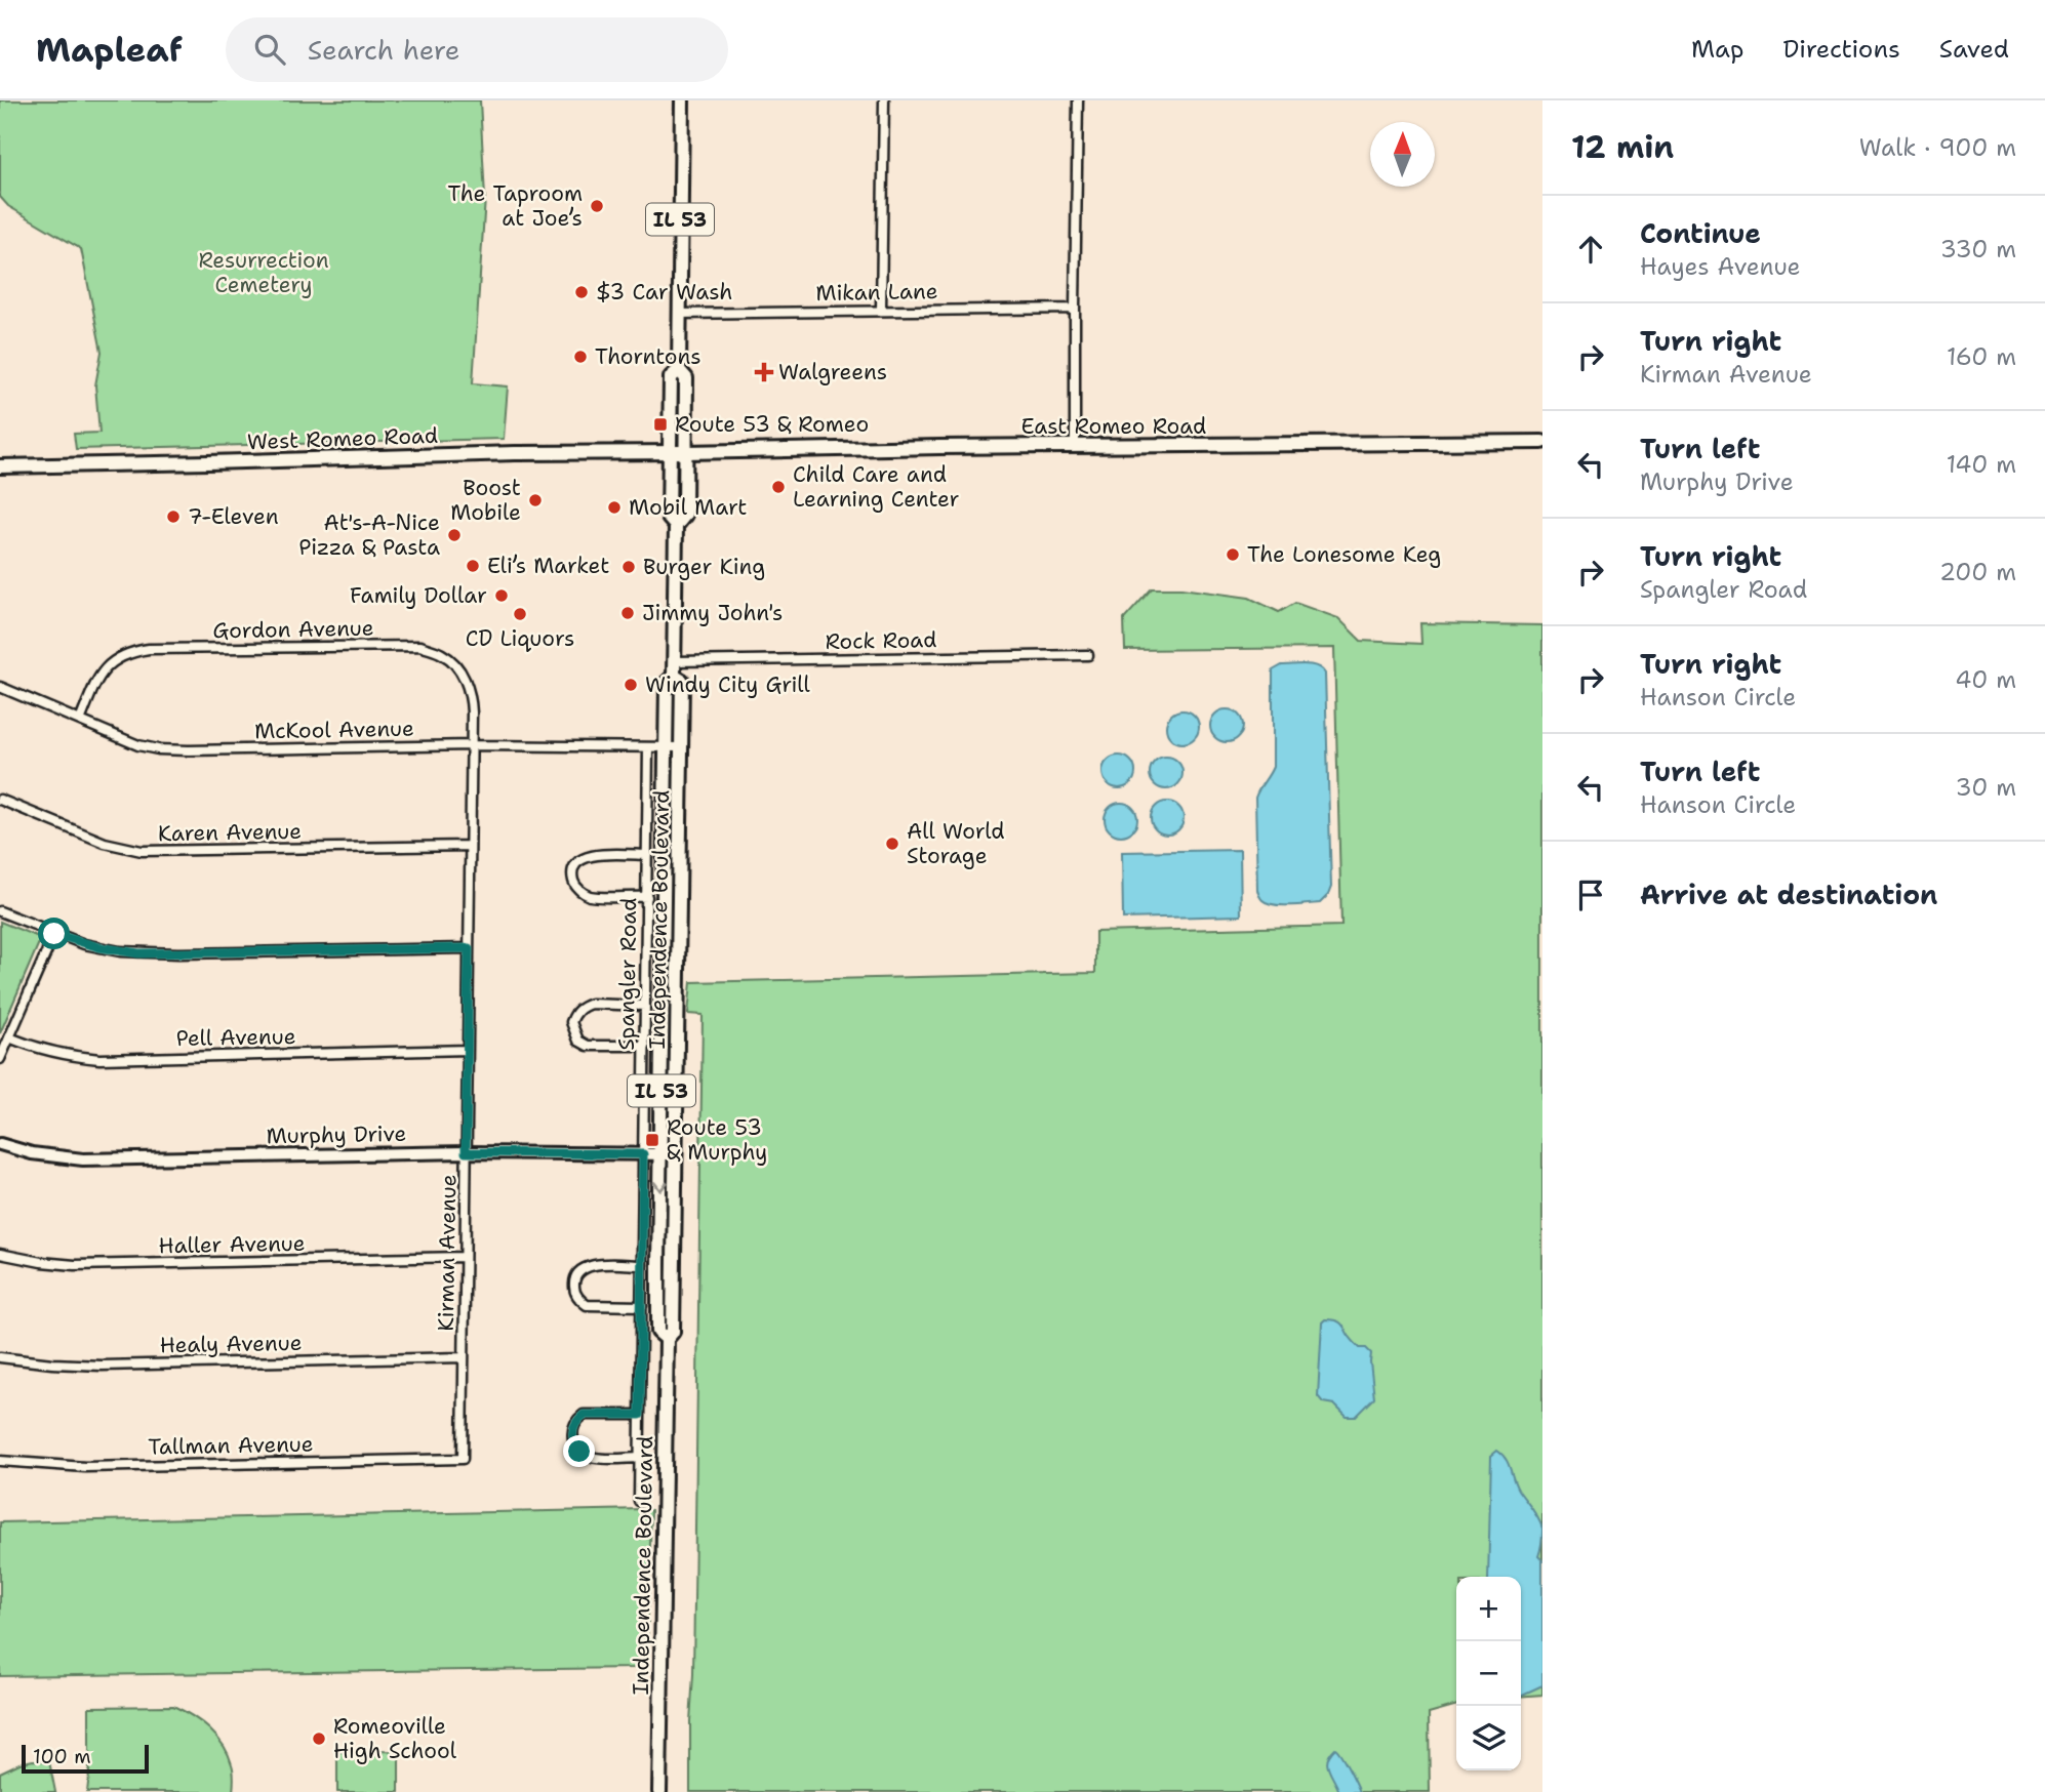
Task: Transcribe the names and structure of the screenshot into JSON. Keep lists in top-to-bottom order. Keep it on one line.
{"streets":{"main road":["IL 53","East Romeo Road","West Romeo Road","Independence Boulevard"],"street":["Mikan Lane","Gordon Avenue","Rock Road","McKool Avenue","Karen Avenue","Spangler Road","Pell Avenue","Murphy Drive","Haller Avenue","Kirman Avenue","Healy Avenue","Tallman Avenue"]},"crossings":[["Mikan Lane","Independence Boulevard"],["East Romeo Road","West Romeo Road"],["East Romeo Road","Independence Boulevard"],["West Romeo Road","Independence Boulevard"],["Gordon Avenue","McKool Avenue"],["Gordon Avenue","Kirman Avenue"],["Rock Road","Independence Boulevard"],["McKool Avenue","Independence Boulevard"],["McKool Avenue","Spangler Road"],["McKool Avenue","Kirman Avenue"],["Karen Avenue","Kirman Avenue"],["Independence Boulevard","Murphy Drive"],["Spangler Road","Murphy Drive"],["Pell Avenue","Kirman Avenue"],["Murphy Drive","Kirman Avenue"],["Haller Avenue","Kirman Avenue"],["Kirman Avenue","Healy Avenue"],["Kirman Avenue","Tallman Avenue"]],"parks":["Resurrection Cemetery"],"places":{"other":["The Taproom at Joe’s","$3 Car Wash","Thorntons","Child Care and Learning Center","Boost Mobile","Mobil Mart","7-Eleven","At's-A-Nice Pizza & Pasta","The Lonesome Keg","Eli’s Market","Burger King","Family Dollar","Jimmy John's","CD Liquors","Windy City Grill","All World Storage","Romeoville High School"],"health":["Walgreens"],"transit":["Route 53 & Romeo","Route 53 & Murphy"]},"scale_bar":"100 m","north":"top","page":{"header":"Mapleaf","search":"Search here","nav":["Map","Directions","Saved"],"heading":["12 min","Walk · 900 m"],"list":[["Continue","Hayes Avenue","330 m"],["Turn right","Kirman Avenue","160 m"],["Turn left","Murphy Drive","140 m"],["Turn right","Spangler Road","200 m"],["Turn right","Hanson Circle","40 m"],["Turn left","Hanson Circle","30 m"],"Arrive at destination"],"map_buttons":["+","−"],"scale":"100 m"}}
